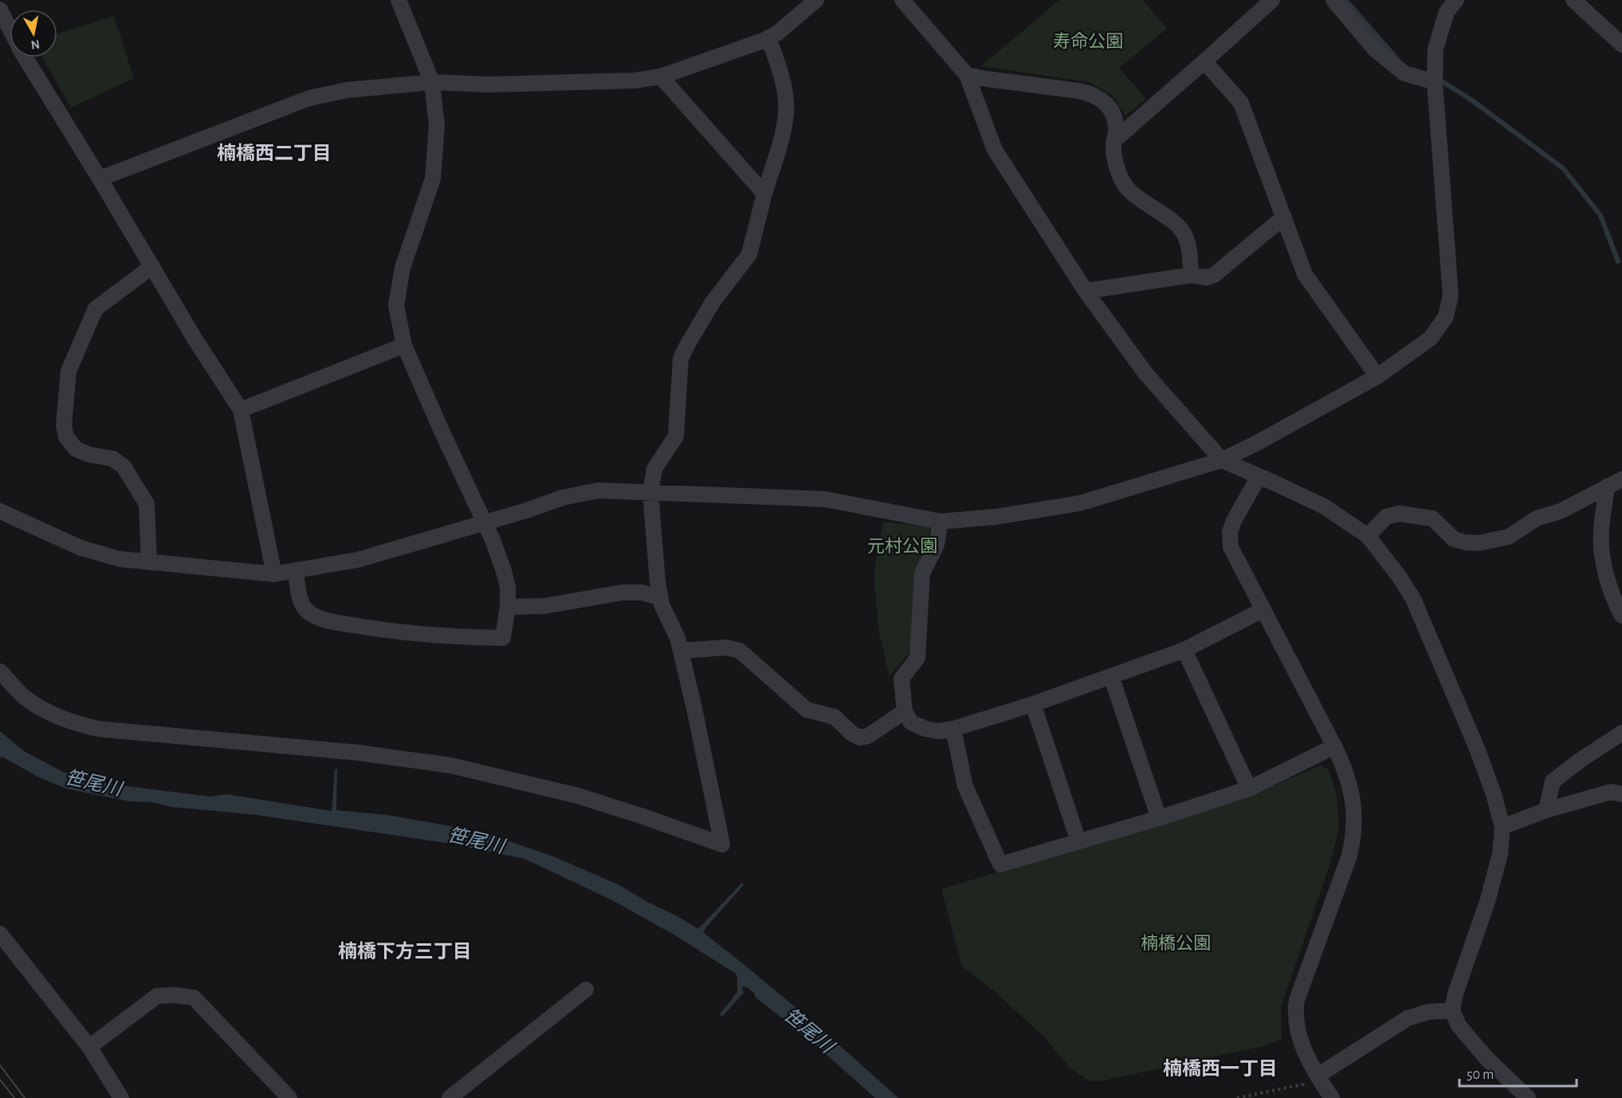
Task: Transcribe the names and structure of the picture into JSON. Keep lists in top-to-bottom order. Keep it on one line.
{"districts":["楠橋西二丁目","楠橋下方三丁目","楠橋西一丁目"],"water":["笹尾川"],"parks":["寿命公園","元村公園","楠橋公園"],"scale_bar":"50 m","north":"bottom"}
